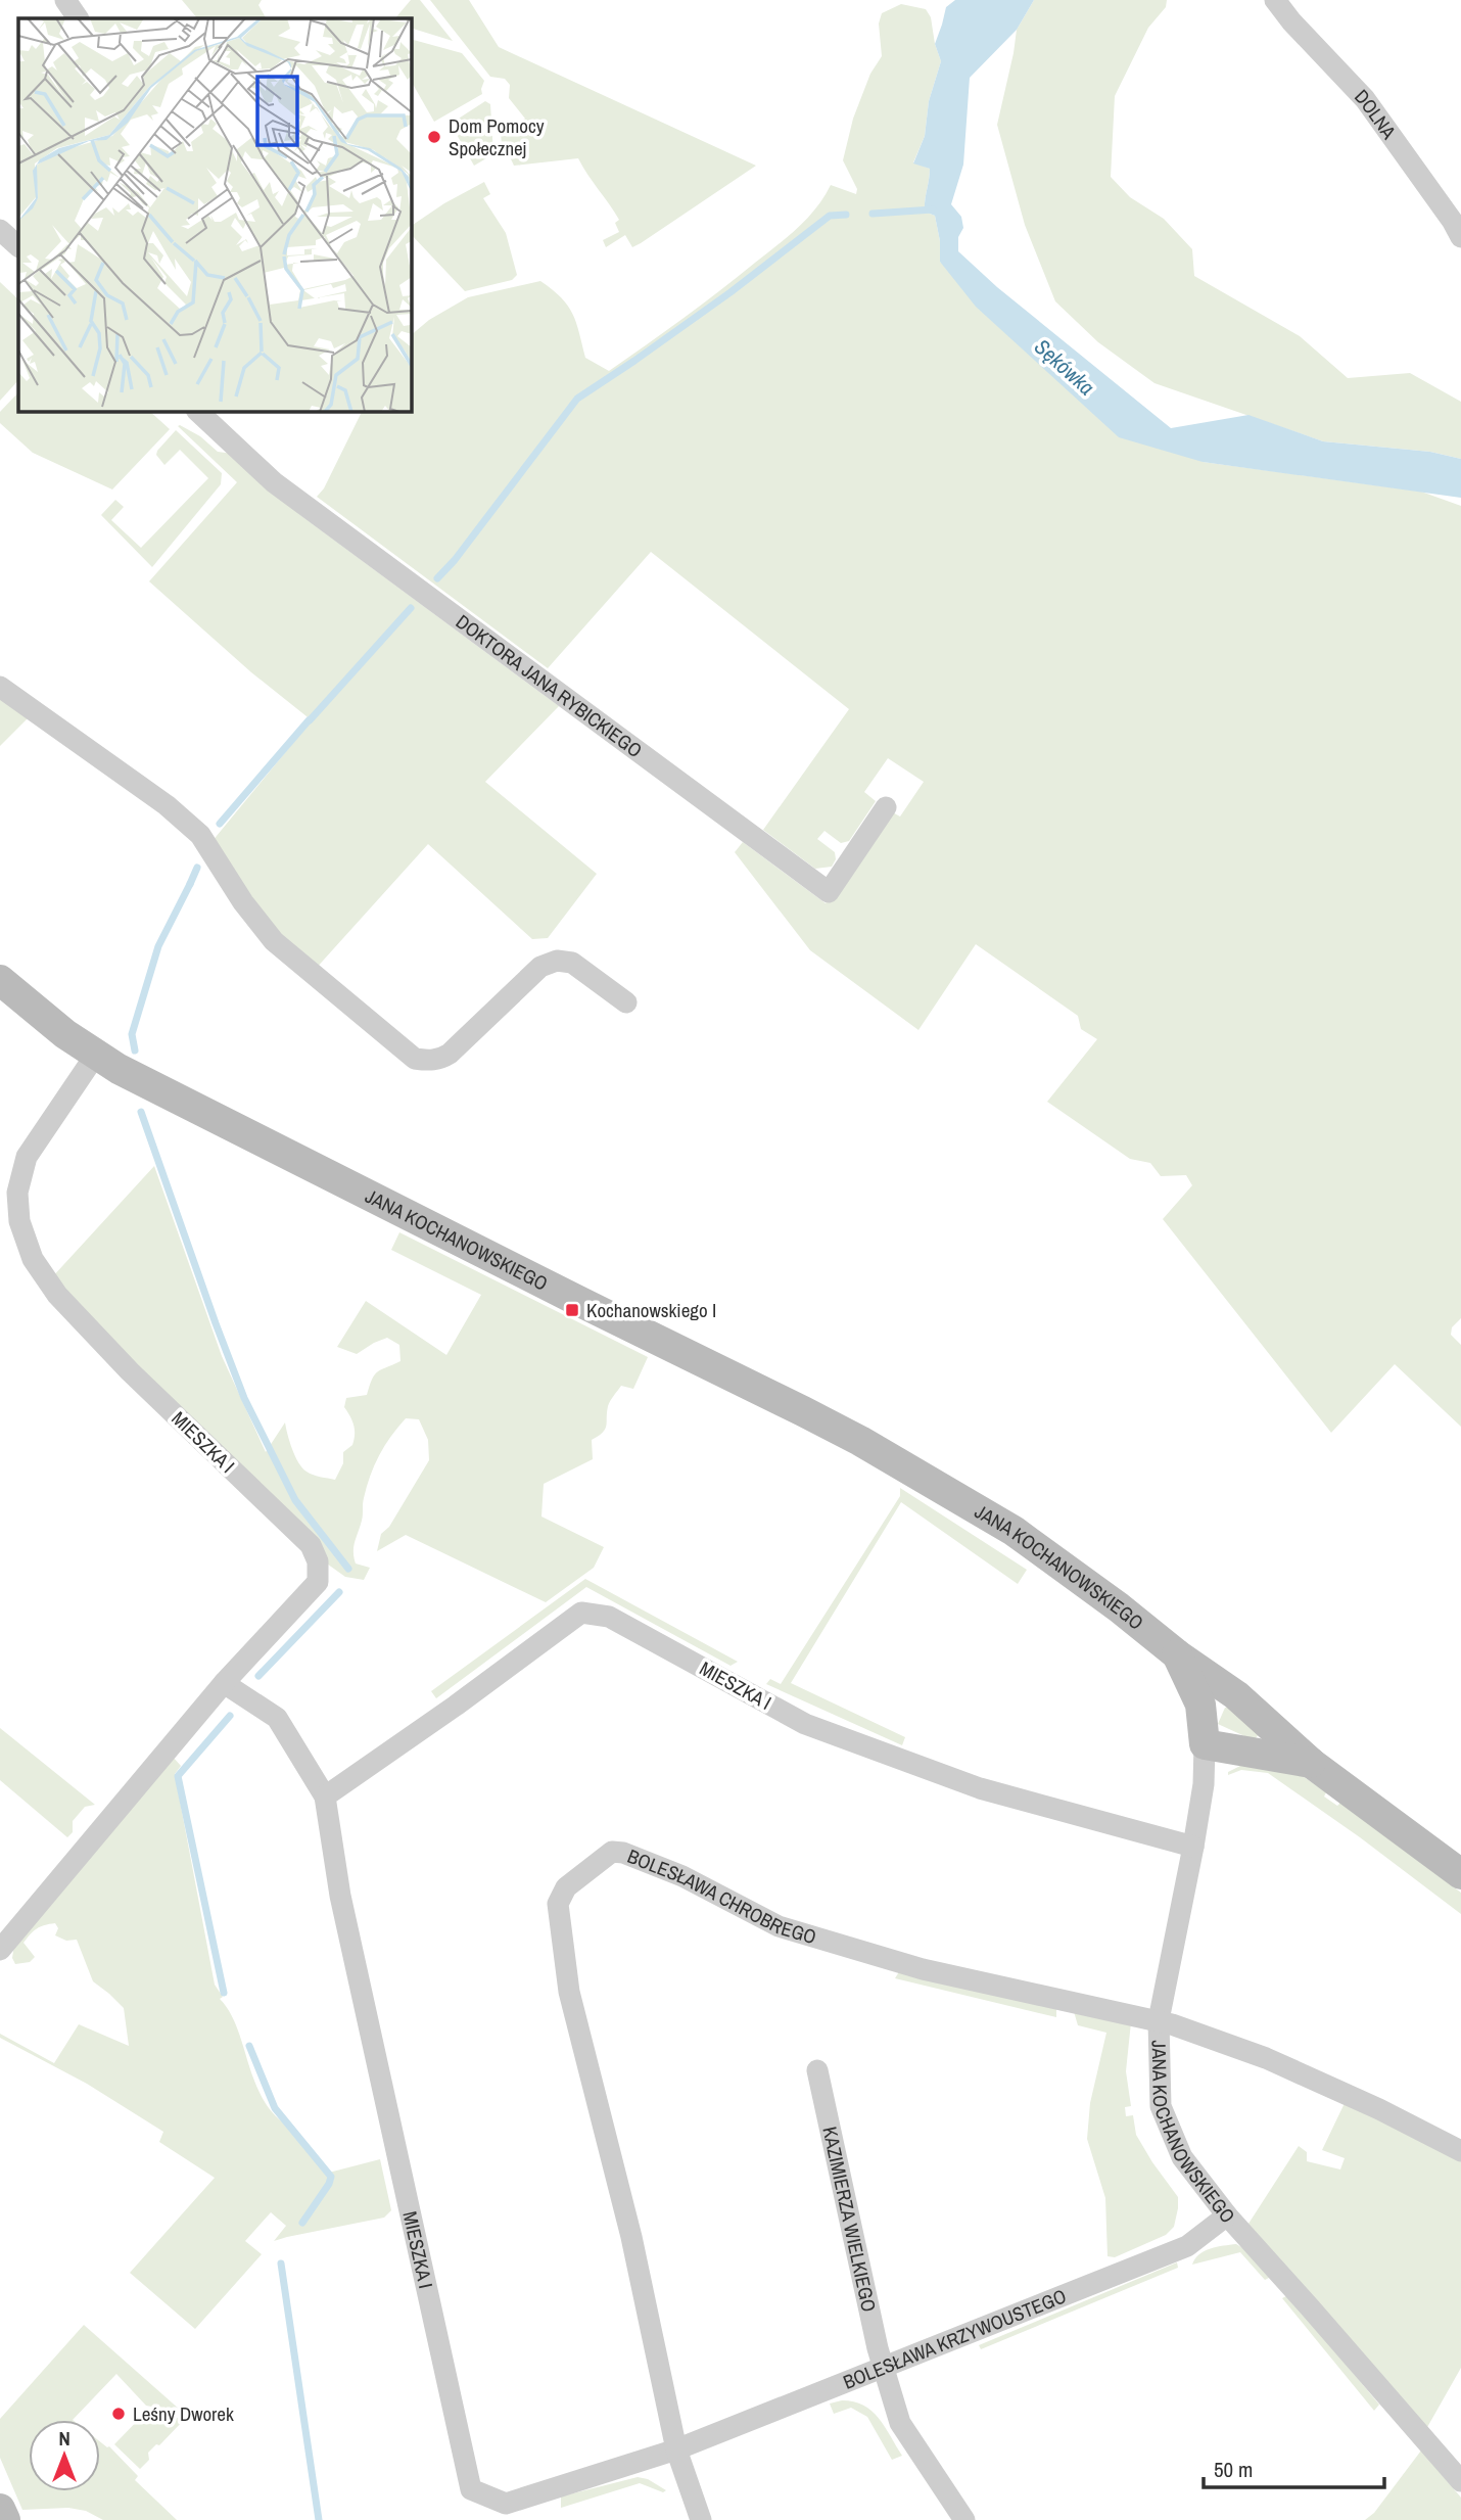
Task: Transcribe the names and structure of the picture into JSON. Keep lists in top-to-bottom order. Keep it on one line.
{"streets":{"street":["DOLNA","DOKTORA JANA RYBICKIEGO","JANA KOCHANOWSKIEGO","MIESZKA I","BOLESŁAWA CHROBREGO","KAZIMIERZA WIELKIEGO","BOLESŁAWA KRZYWOUSTEGO"]},"crossings":[["JANA KOCHANOWSKIEGO","MIESZKA I"],["JANA KOCHANOWSKIEGO","BOLESŁAWA CHROBREGO"],["JANA KOCHANOWSKIEGO","BOLESŁAWA KRZYWOUSTEGO"],["MIESZKA I","BOLESŁAWA CHROBREGO"],["MIESZKA I","BOLESŁAWA KRZYWOUSTEGO"],["BOLESŁAWA CHROBREGO","BOLESŁAWA KRZYWOUSTEGO"],["KAZIMIERZA WIELKIEGO","BOLESŁAWA KRZYWOUSTEGO"]],"water":["Sękówka"],"places":{"other":["Dom Pomocy Społecznej","Leśny Dworek"],"transit":["Kochanowskiego I"]},"scale_bar":"50 m","north":"top"}
